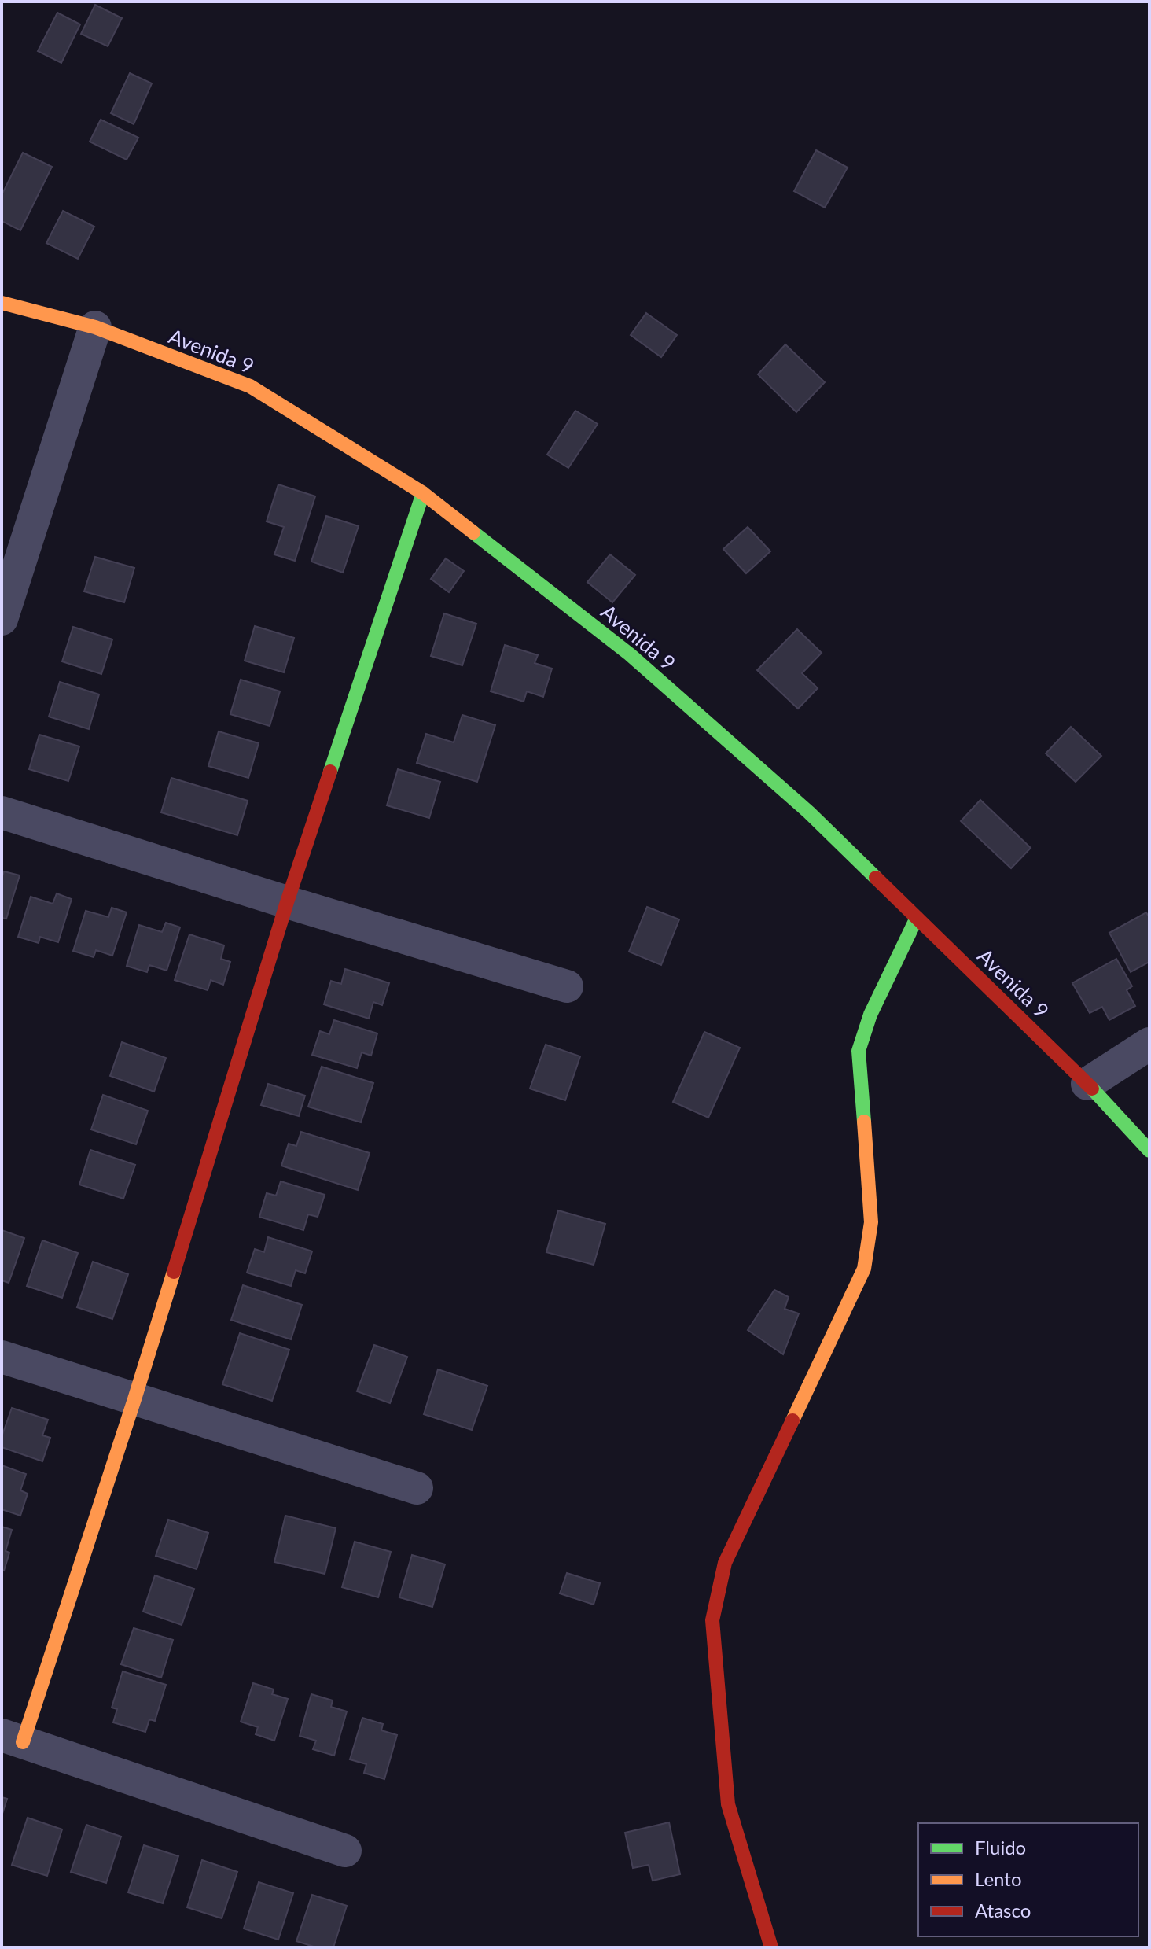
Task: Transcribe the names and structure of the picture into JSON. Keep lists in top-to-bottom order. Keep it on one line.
{"streets":{"street":["Avenida 9"]},"legend":["Fluido","Lento","Atasco"]}
